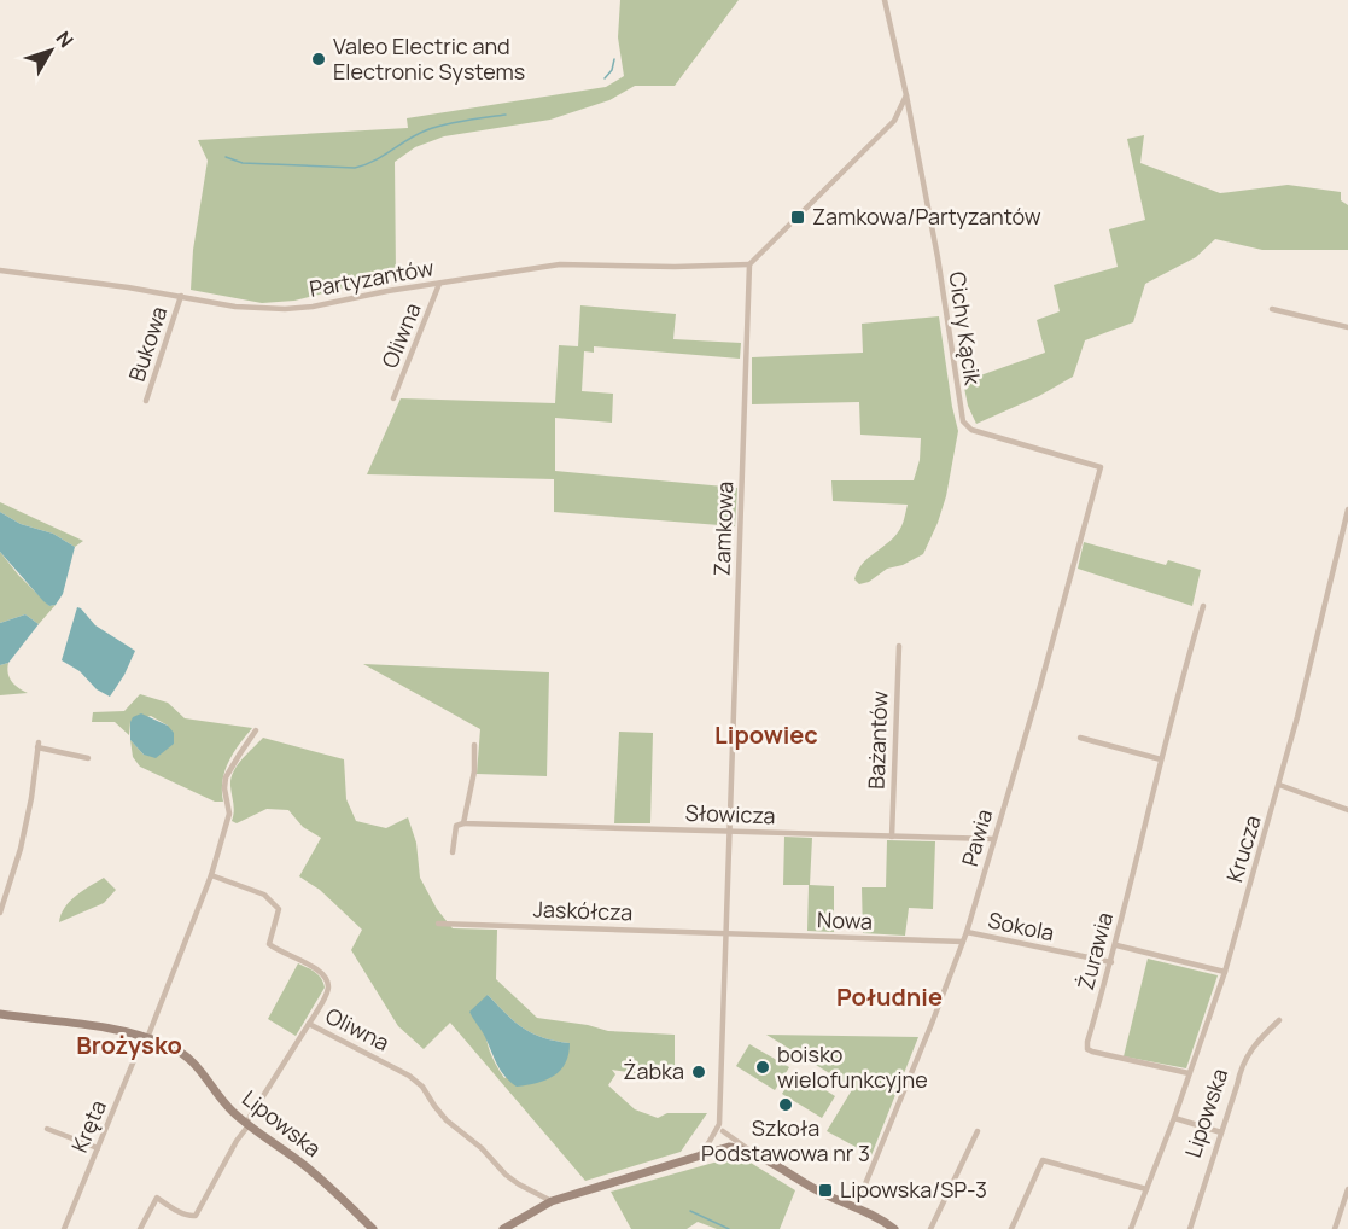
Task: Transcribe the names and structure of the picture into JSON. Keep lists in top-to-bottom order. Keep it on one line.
{"streets":{"street":["Partyzantów","Cichy Kącik","Oliwna","Bukowa","Zamkowa","Bażantów","Słowicza","Pawia","Krucza","Jaskółcza","Nowa","Sokola","Żurawia","Lipowska","Kręta"]},"crossings":[["Partyzantów","Oliwna"],["Partyzantów","Bukowa"],["Partyzantów","Zamkowa"],["Cichy Kącik","Pawia"],["Oliwna","Kręta"],["Zamkowa","Słowicza"],["Zamkowa","Jaskółcza"],["Zamkowa","Nowa"],["Bażantów","Słowicza"],["Słowicza","Pawia"],["Pawia","Nowa"],["Pawia","Sokola"],["Krucza","Żurawia"],["Jaskółcza","Nowa"],["Sokola","Żurawia"],["Lipowska","Kręta"]],"districts":["Lipowiec","Południe","Brożysko"],"places":{"other":["Valeo Electric and Electronic Systems","boisko wielofunkcyjne","Żabka","Szkoła Podstawowa nr 3"],"transit":["Zamkowa/Partyzantów","Lipowska/SP-3"]},"north":"top right"}
